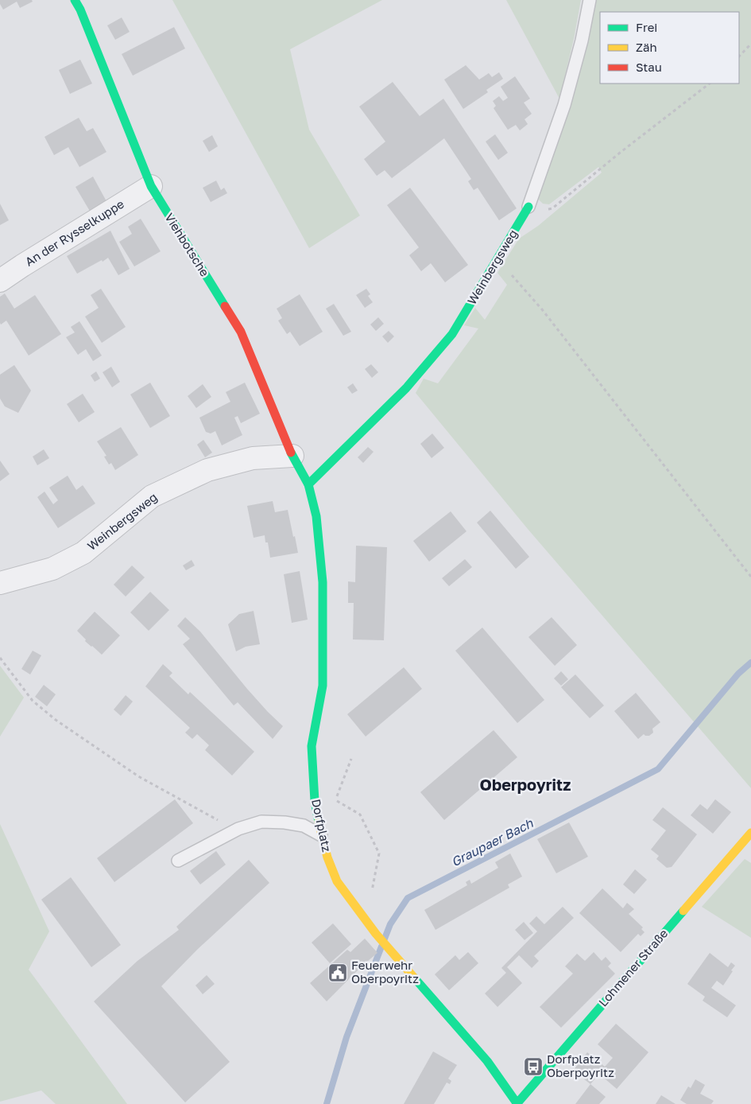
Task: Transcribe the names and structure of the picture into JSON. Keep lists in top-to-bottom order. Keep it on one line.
{"streets":{"street":["An der Rysselkuppe","Viehbotsche","Weinbergsweg","Dorfplatz","Lohmener Straße"]},"crossings":[["An der Rysselkuppe","Viehbotsche"],["Viehbotsche","Weinbergsweg"],["Viehbotsche","Dorfplatz"],["Weinbergsweg","Dorfplatz"],["Dorfplatz","Lohmener Straße"]],"districts":["Oberpoyritz"],"water":["Graupaer Bach"],"places":{"public building":["Feuerwehr Oberpoyritz"],"bus stop":["Dorfplatz Oberpoyritz"]},"legend":["Frei","Zäh","Stau"]}
